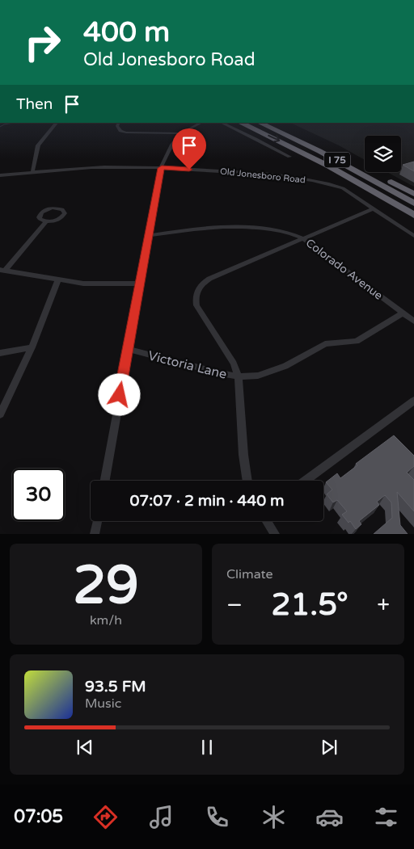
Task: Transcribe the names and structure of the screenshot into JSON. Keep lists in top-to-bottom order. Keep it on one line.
{"streets":{"highway":["I 75"],"street":["Old Jonesboro Road","Colorado Avenue","Victoria Lane"]},"crossings":[["Colorado Avenue","Victoria Lane"]],"page":{"turn":["400 m","Old Jonesboro Road"],"then":"Then","limit":"30","trip":"07:07 · 2 min · 440 m","tile":[["29","km/h"],"Climate"],"heat":["−","21.5°","+"],"song":["93.5 FM","Music"],"tabs":"07:05"}}
